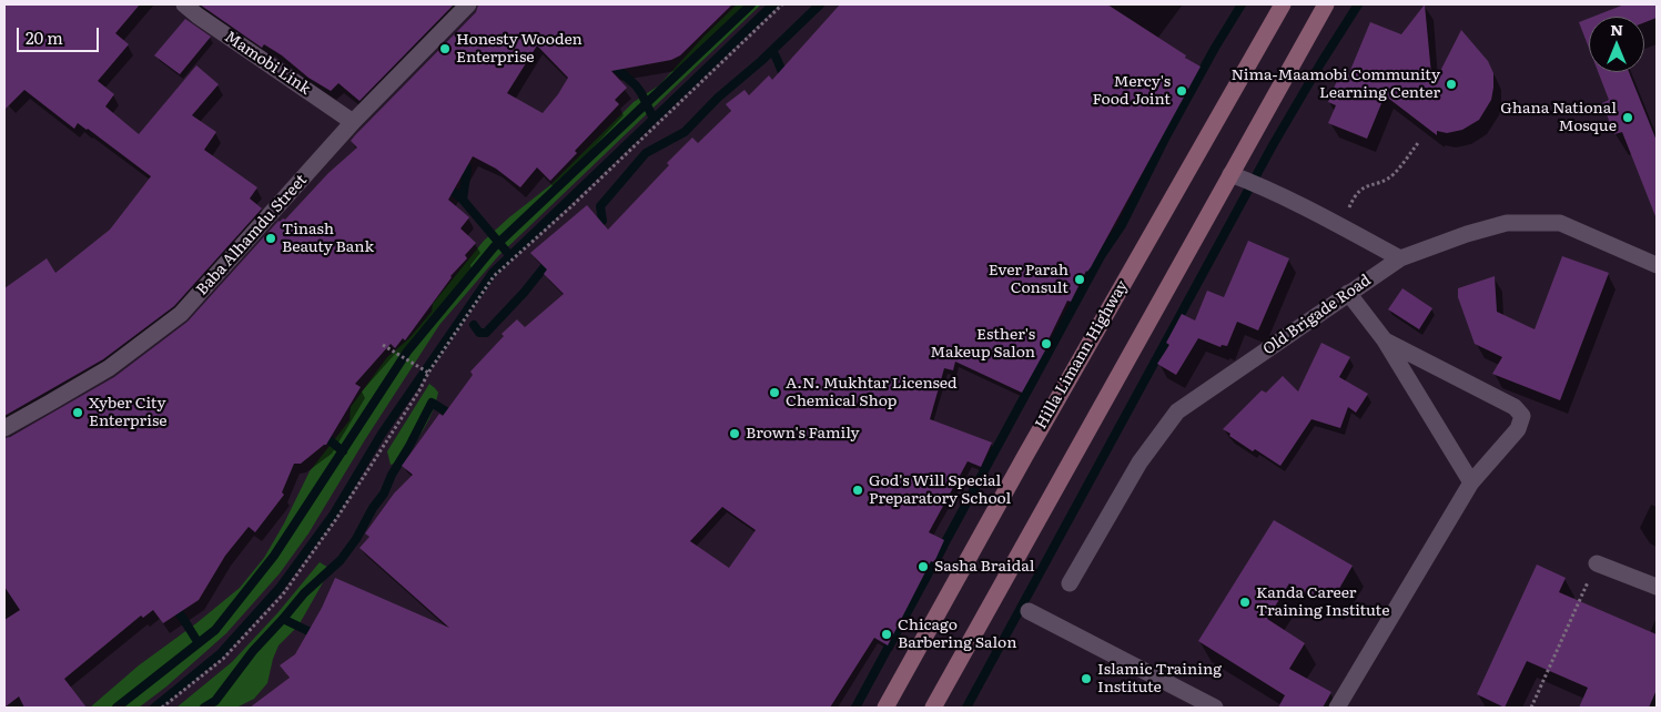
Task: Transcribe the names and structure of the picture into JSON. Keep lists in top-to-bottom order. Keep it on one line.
{"streets":{"main road":["Hilla Limann Highway"],"street":["Mamobi Link","Baba Alhamdu Street","Old Brigade Road"]},"crossings":[["Mamobi Link","Baba Alhamdu Street"]],"places":["Honesty Wooden Enterprise","Nima-Maamobi Community Learning Center","Mercy's Food Joint","Ghana National Mosque","Tinash Beauty Bank","Ever Parah Consult","Esther's Makeup Salon","A.N. Mukhtar Licensed Chemical Shop","Xyber City Enterprise","Brown's Family","God's Will Special Preparatory School","Sasha Braidal","Kanda Career Training Institute","Chicago Barbering Salon","Islamic Training Institute"],"scale_bar":"20 m","north":"top"}
